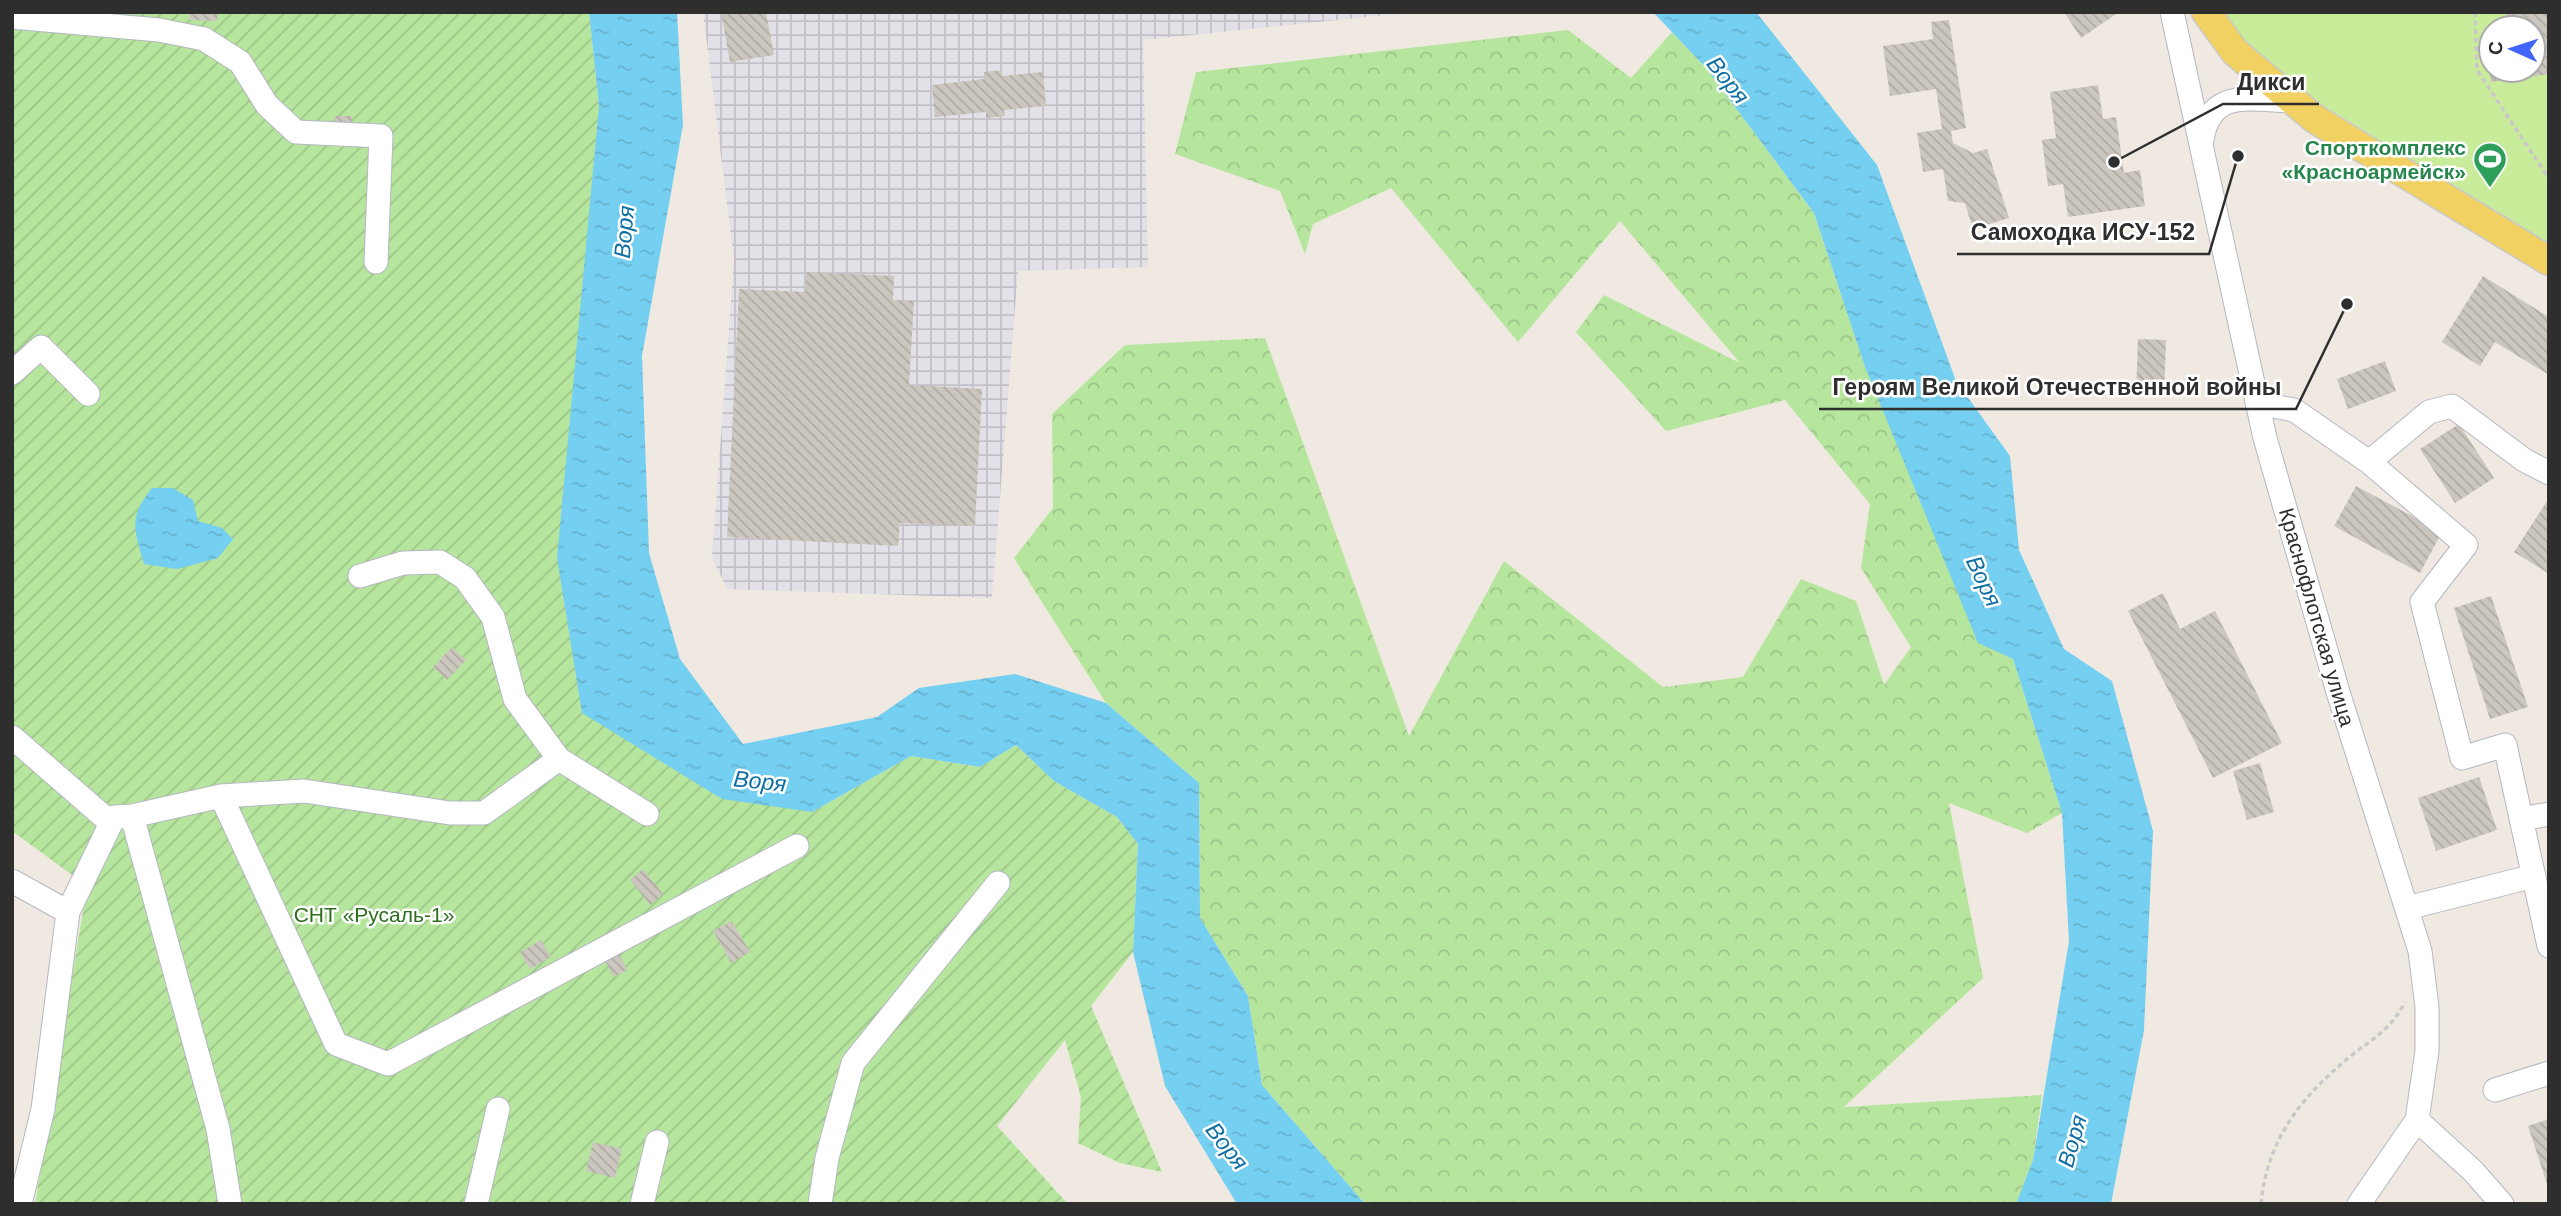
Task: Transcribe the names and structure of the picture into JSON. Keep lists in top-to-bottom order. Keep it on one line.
{"streets":{"street":["Краснофлотская улица"]},"water":["Воря"],"parks":["СНТ «Русаль-1»"],"places":{"other":["Самоходка ИСУ-152","Дикси","Героям Великой Отечественной войны"],"sports":["Спорткомплекс «Красноармейск»"]},"north":"left"}
